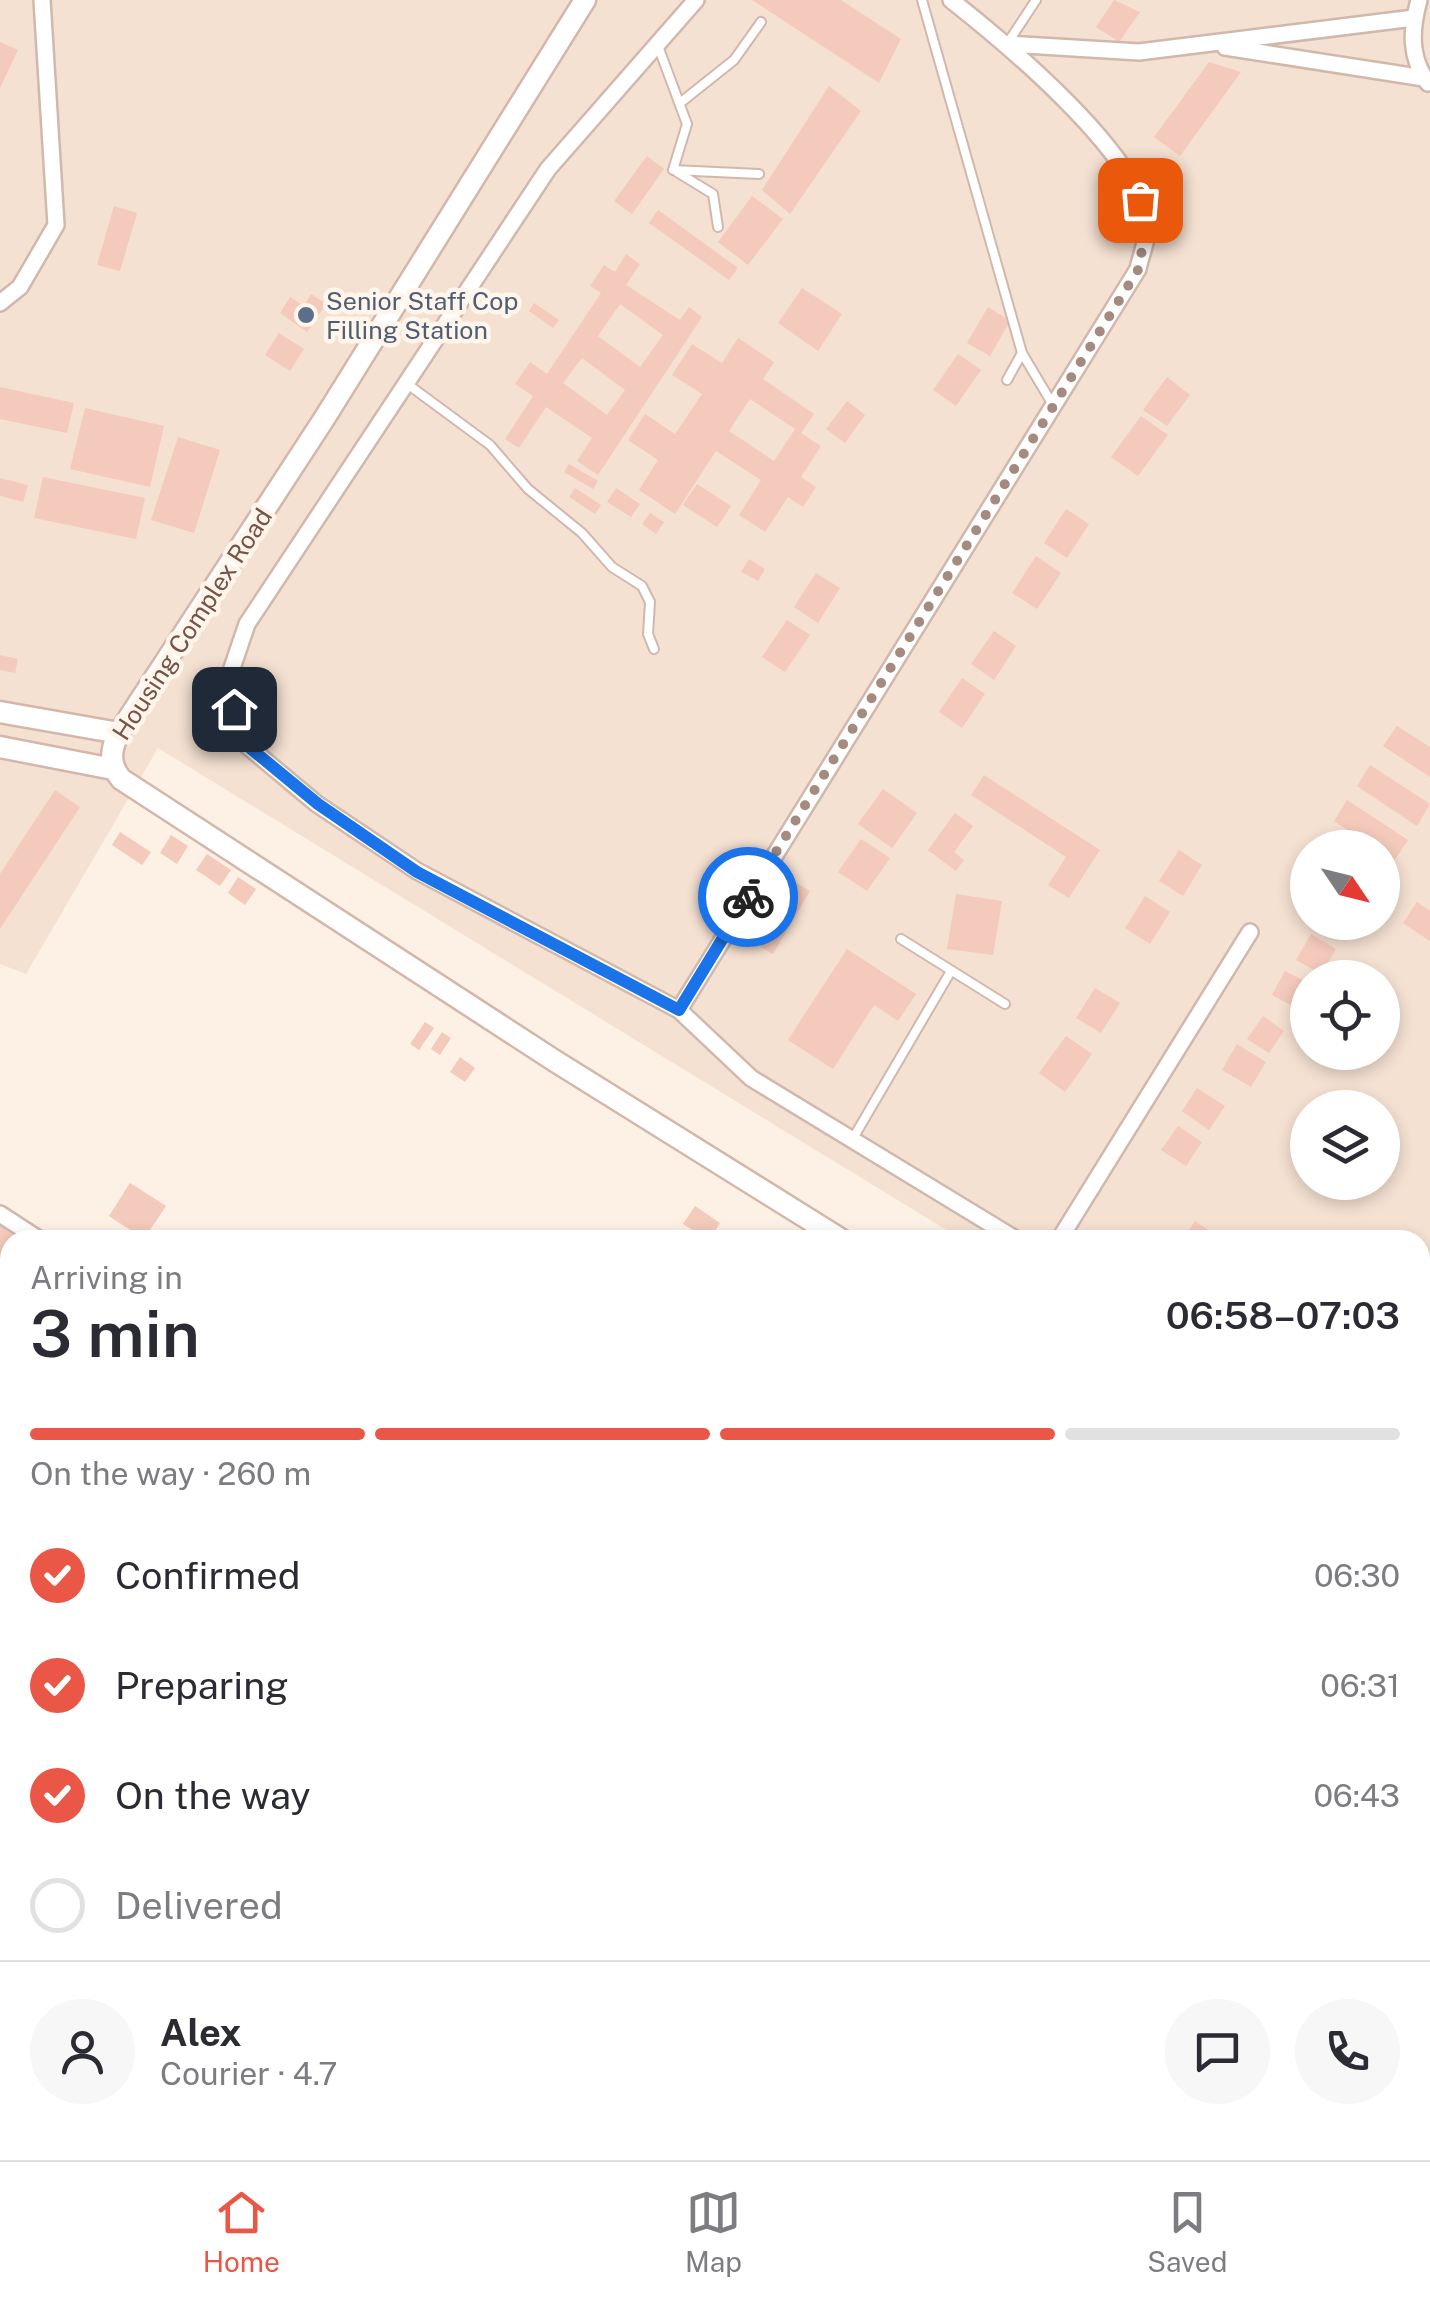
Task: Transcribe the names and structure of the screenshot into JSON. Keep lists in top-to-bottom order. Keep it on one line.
{"streets":{"street":["Housing Complex Road"]},"places":["Senior Staff Cop Filling Station"],"north":"bottom right","page":{"heading":["3 min","Arriving in","06:58–07:03"],"panel":["Alex","Courier · 4.7"],"bar":"On the way · 260 m","list":[["Confirmed","06:30"],["Preparing","06:31"],["On the way","06:43"],"Delivered"],"tabs":["Home","Map","Saved"]}}
